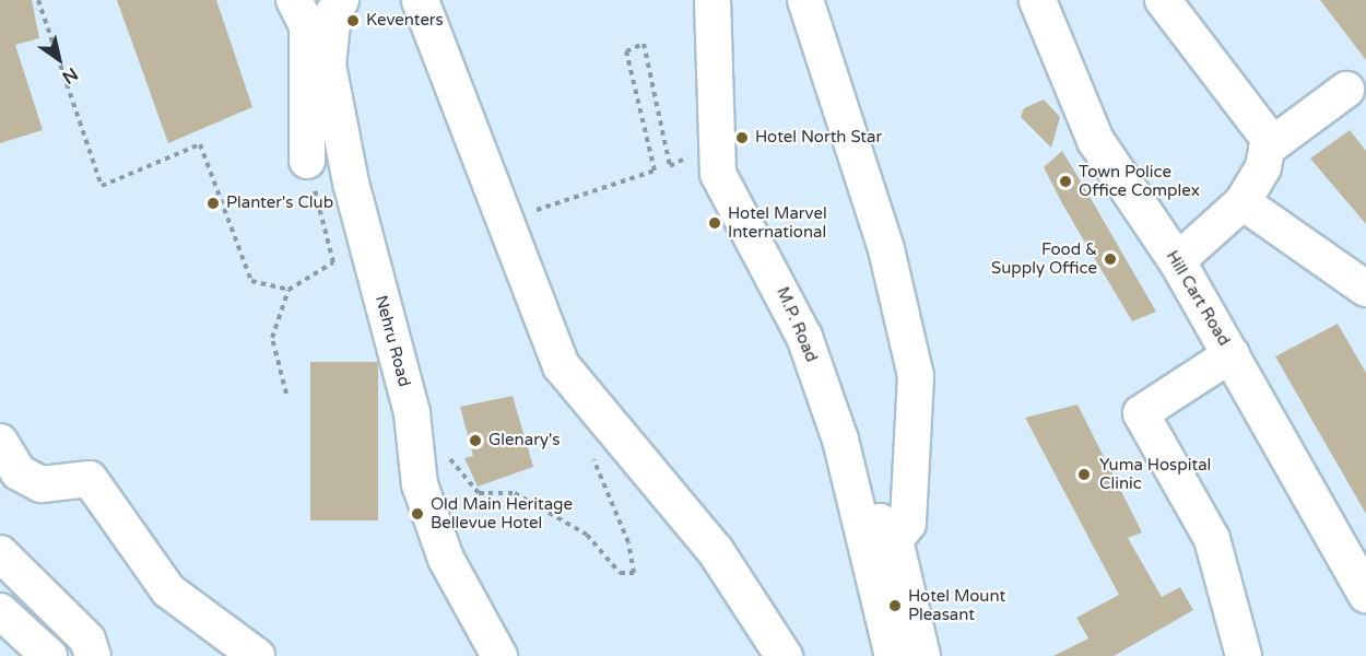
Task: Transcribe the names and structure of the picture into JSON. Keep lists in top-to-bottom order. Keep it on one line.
{"streets":{"main road":["Hill Cart Road"],"street":["M.P. Road","Nehru Road"]},"places":["Keventers","Hotel North Star","Town Police Office Complex","Planter's Club","Hotel Marvel International","Food & Supply Office","Glenary's","Yuma Hospital Clinic","Old Main Heritage Bellevue Hotel","Hotel Mount Pleasant"],"north":"bottom right"}
